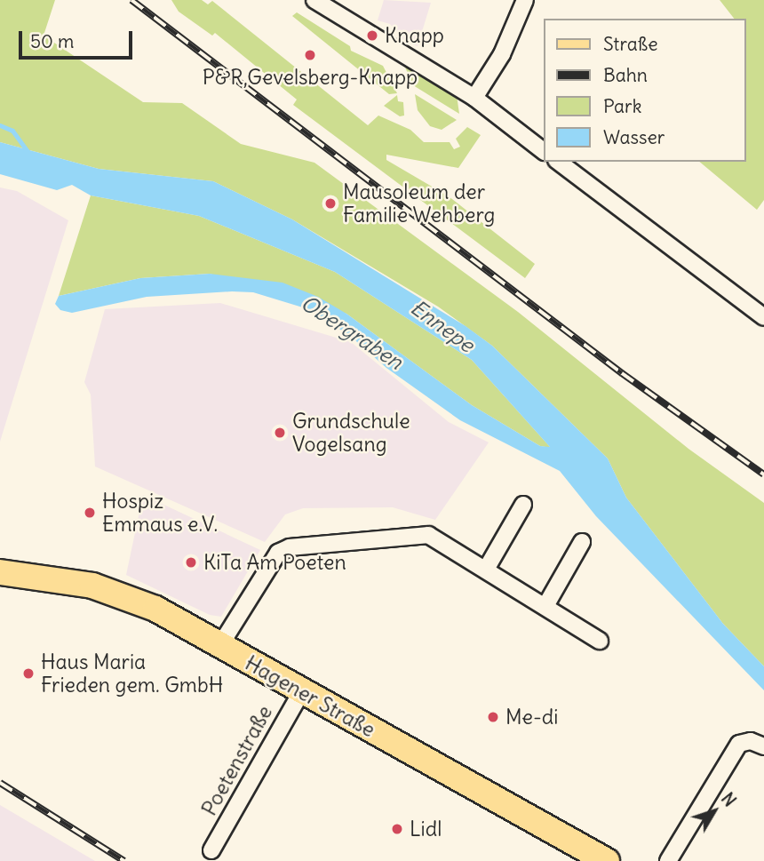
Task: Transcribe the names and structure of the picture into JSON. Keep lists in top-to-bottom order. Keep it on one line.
{"streets":{"main road":["Hagener Straße"],"street":["Poetenstraße"]},"crossings":[["Hagener Straße","Poetenstraße"]],"water":["Ennepe","Obergraben"],"places":["Knapp","P&R,Gevelsberg-Knapp","Mausoleum der Familie Wehberg","Grundschule Vogelsang","Hospiz Emmaus e.V.","KiTa Am Poeten","Haus Maria Frieden gem. GmbH","Me-di","Lidl"],"legend":["Straße","Bahn","Park","Wasser"],"scale_bar":"50 m","north":"top right"}
